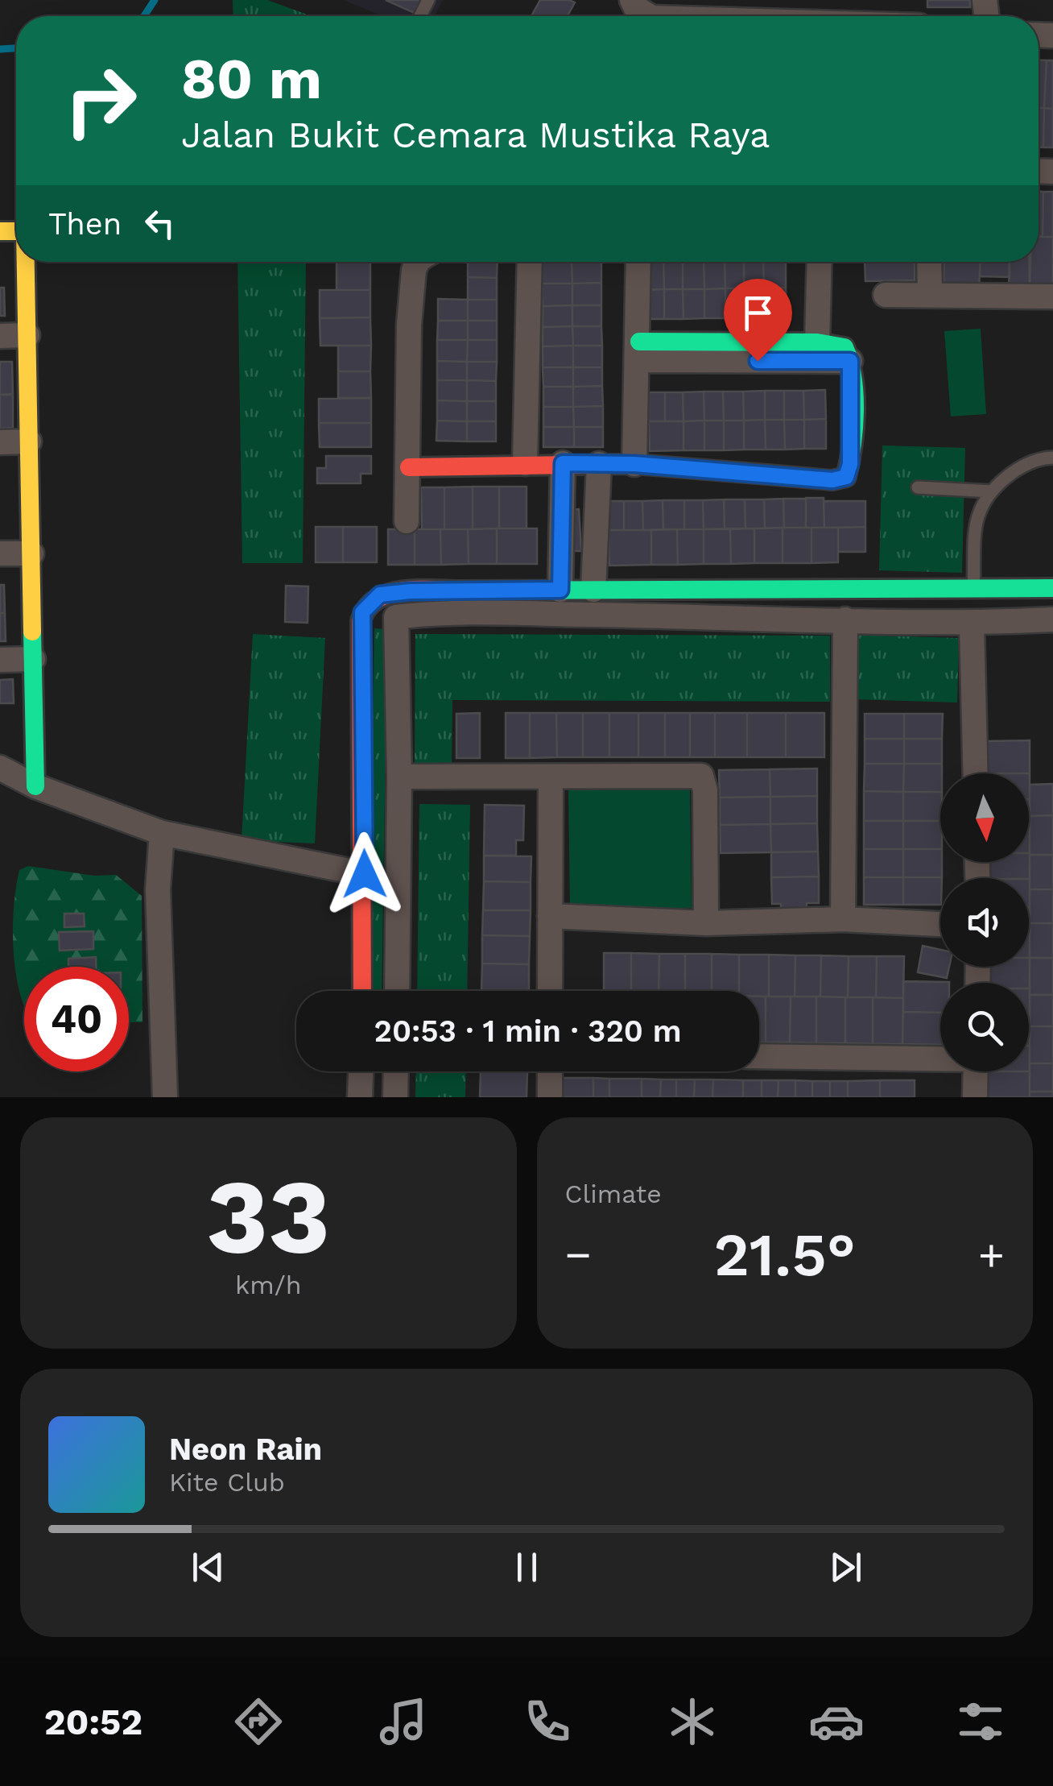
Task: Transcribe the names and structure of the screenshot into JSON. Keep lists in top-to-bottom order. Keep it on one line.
{"north":"bottom","page":{"turn":["80 m","Jalan Bukit Cemara Mustika Raya"],"then":"Then","limit":"40","trip":"20:53 · 1 min · 320 m","tile":[["33","km/h"],"Climate"],"heat":["−","21.5°","+"],"song":["Neon Rain","Kite Club"],"tabs":"20:52"}}
